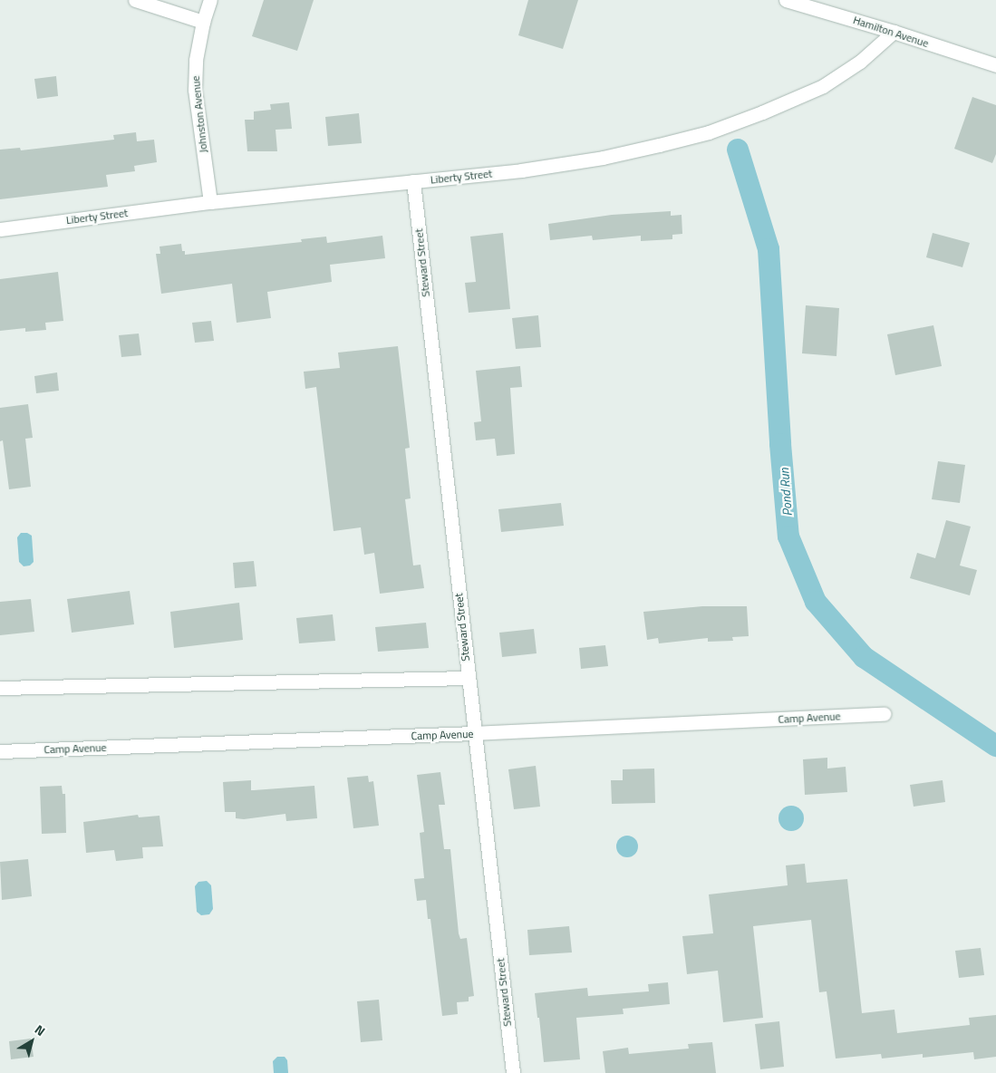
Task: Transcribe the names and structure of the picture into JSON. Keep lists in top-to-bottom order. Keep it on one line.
{"streets":{"street":["Hamilton Avenue","Johnston Avenue","Liberty Street","Steward Street","Camp Avenue"]},"crossings":[["Hamilton Avenue","Liberty Street"],["Johnston Avenue","Liberty Street"],["Liberty Street","Steward Street"],["Steward Street","Camp Avenue"]],"water":["Pond Run"],"north":"top right"}
